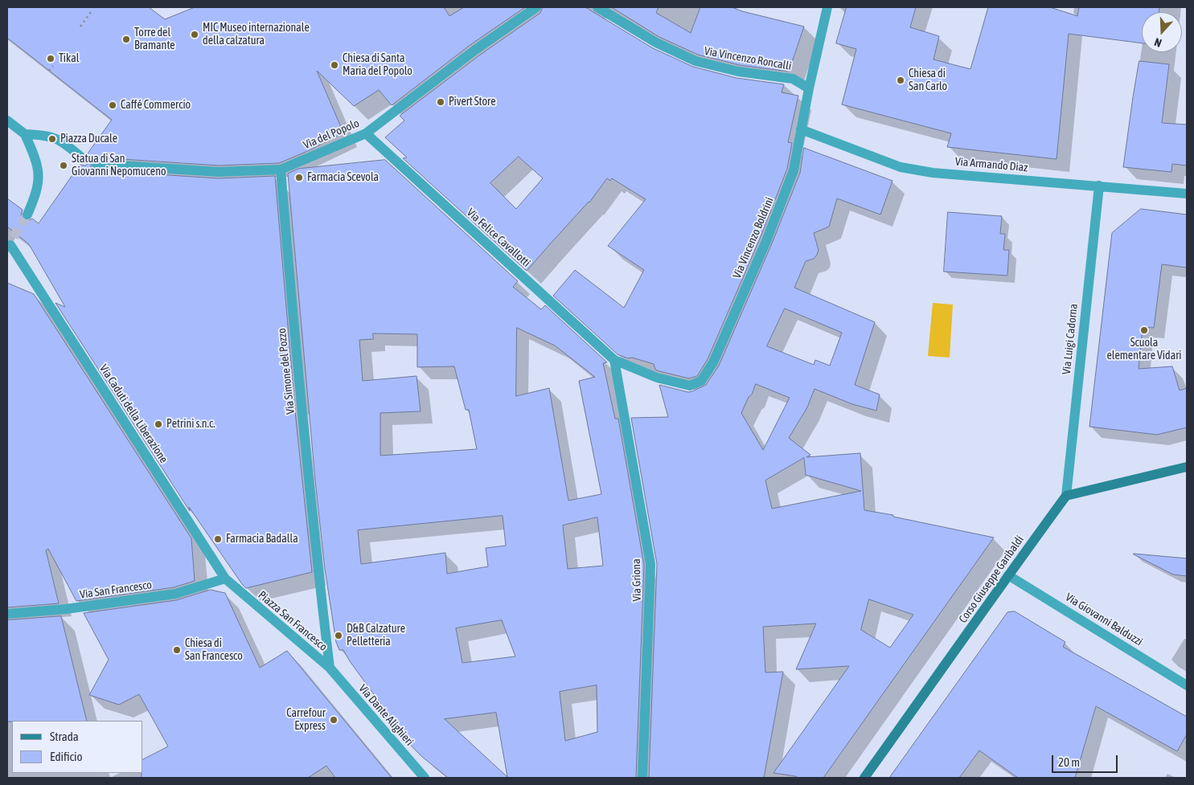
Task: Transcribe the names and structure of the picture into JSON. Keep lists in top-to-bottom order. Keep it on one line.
{"streets":{"street":["Via Vincenzo Roncalli","Via del Popolo","Via Armando Diaz","Via Felice Cavallotti","Via Vincenzo Boldrini","Via Luigi Cadorna","Via Simone del Pozzo","Via Caduti della Liberazione","Corso Giuseppe Garibaldi","Via Griona","Via San Francesco","Via Giovanni Balduzzi","Piazza San Francesco","Via Dante Alighieri"]},"crossings":[["Via Vincenzo Roncalli","Via Vincenzo Boldrini"],["Via del Popolo","Via Felice Cavallotti"],["Via del Popolo","Via Simone del Pozzo"],["Via Armando Diaz","Via Vincenzo Boldrini"],["Via Armando Diaz","Via Luigi Cadorna"],["Via Felice Cavallotti","Via Vincenzo Boldrini"],["Via Felice Cavallotti","Via Griona"],["Via Vincenzo Boldrini","Via Griona"],["Via Luigi Cadorna","Corso Giuseppe Garibaldi"],["Via Simone del Pozzo","Piazza San Francesco"],["Via Caduti della Liberazione","Via San Francesco"],["Via Caduti della Liberazione","Piazza San Francesco"],["Corso Giuseppe Garibaldi","Via Giovanni Balduzzi"],["Piazza San Francesco","Via Dante Alighieri"]],"places":["MIC Museo internazionale della calzatura","Torre del Bramante","Tikal","Chiesa di Santa Maria del Popolo","Chiesa di San Carlo","Pivert Store","Caffé Commercio","Piazza Ducale","Statua di San Giovanni Nepomuceno","Farmacia Scevola","Scuola elementare Vidari","Petrini s.n.c.","Farmacia Badalla","D&B Calzature Pelletteria","Chiesa di San Francesco","Carrefour Express"],"legend":["Strada","Edificio"],"scale_bar":"20 m","north":"bottom"}
